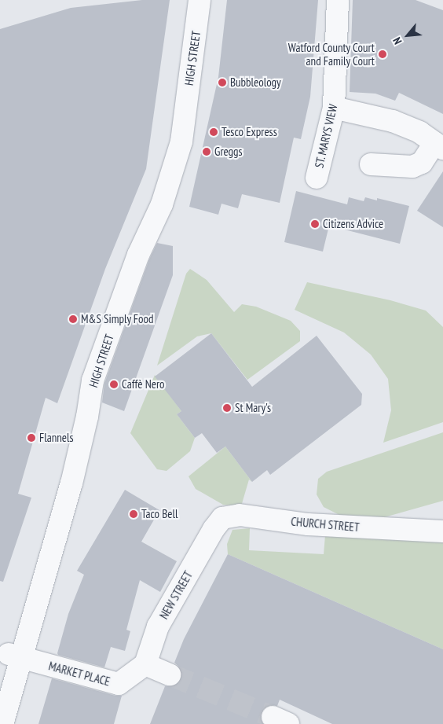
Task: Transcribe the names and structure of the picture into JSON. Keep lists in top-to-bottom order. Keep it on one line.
{"streets":{"street":["HIGH STREET","ST. MARYS VIEW","CHURCH STREET","NEW STREET","MARKET PLACE"]},"crossings":[["HIGH STREET","MARKET PLACE"],["CHURCH STREET","NEW STREET"],["NEW STREET","MARKET PLACE"]],"places":["Watford County Court and Family Court","Bubbleology","Tesco Express","Greggs","Citizens Advice","M&S Simply Food","Caffè Nero","St Mary's","Flannels","Taco Bell"],"north":"bottom left"}
